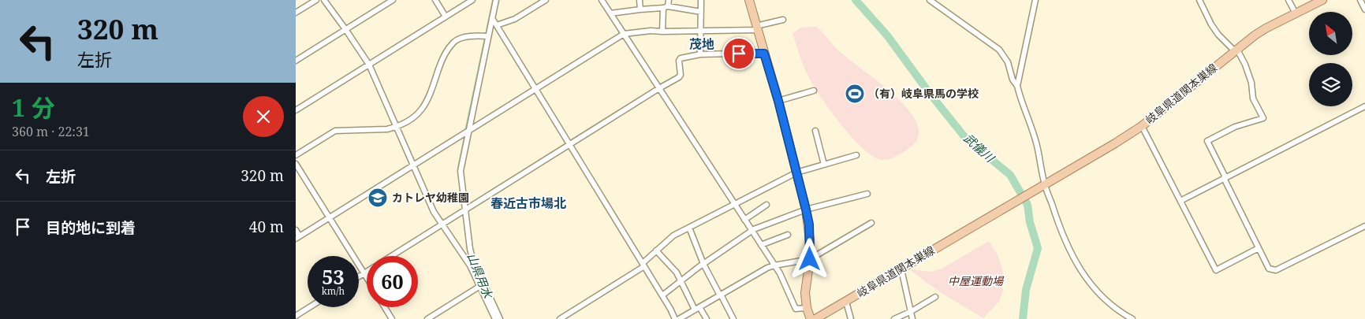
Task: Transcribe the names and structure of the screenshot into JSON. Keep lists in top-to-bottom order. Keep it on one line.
{"streets":{"main road":["岐阜県道関本巣線"]},"districts":["茂地","春近古市場北"],"water":["武儀川","山県用水"],"parks":["中屋運動場"],"places":{"sports":["（有）岐阜県馬の学校"],"school or university":["カトレヤ幼稚園"]},"north":"top left","page":{"turn":["320 m","左折"],"heading":["1 分","360 m · 22:31"],"list":[{"name":"左折","value":"320 m"},{"name":"目的地に到着","value":"40 m"}],"speed":"53 km/h","limit":"60"}}
